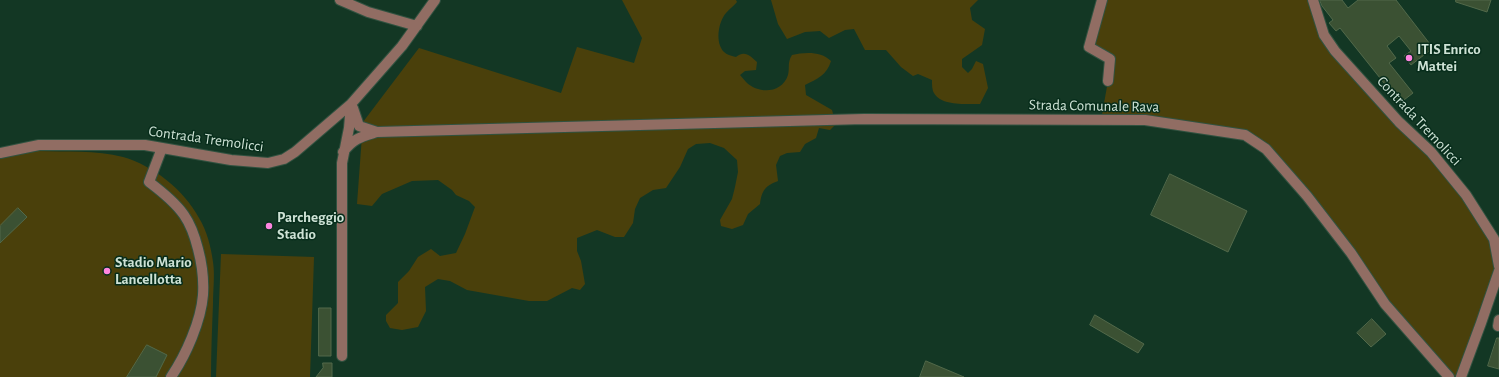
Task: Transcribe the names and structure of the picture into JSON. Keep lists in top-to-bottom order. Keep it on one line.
{"streets":{"street":["Strada Comunale Rava","Contrada Tremolicci"]},"places":["ITIS Enrico Mattei","Parcheggio Stadio","Stadio Mario Lancellotta"]}
